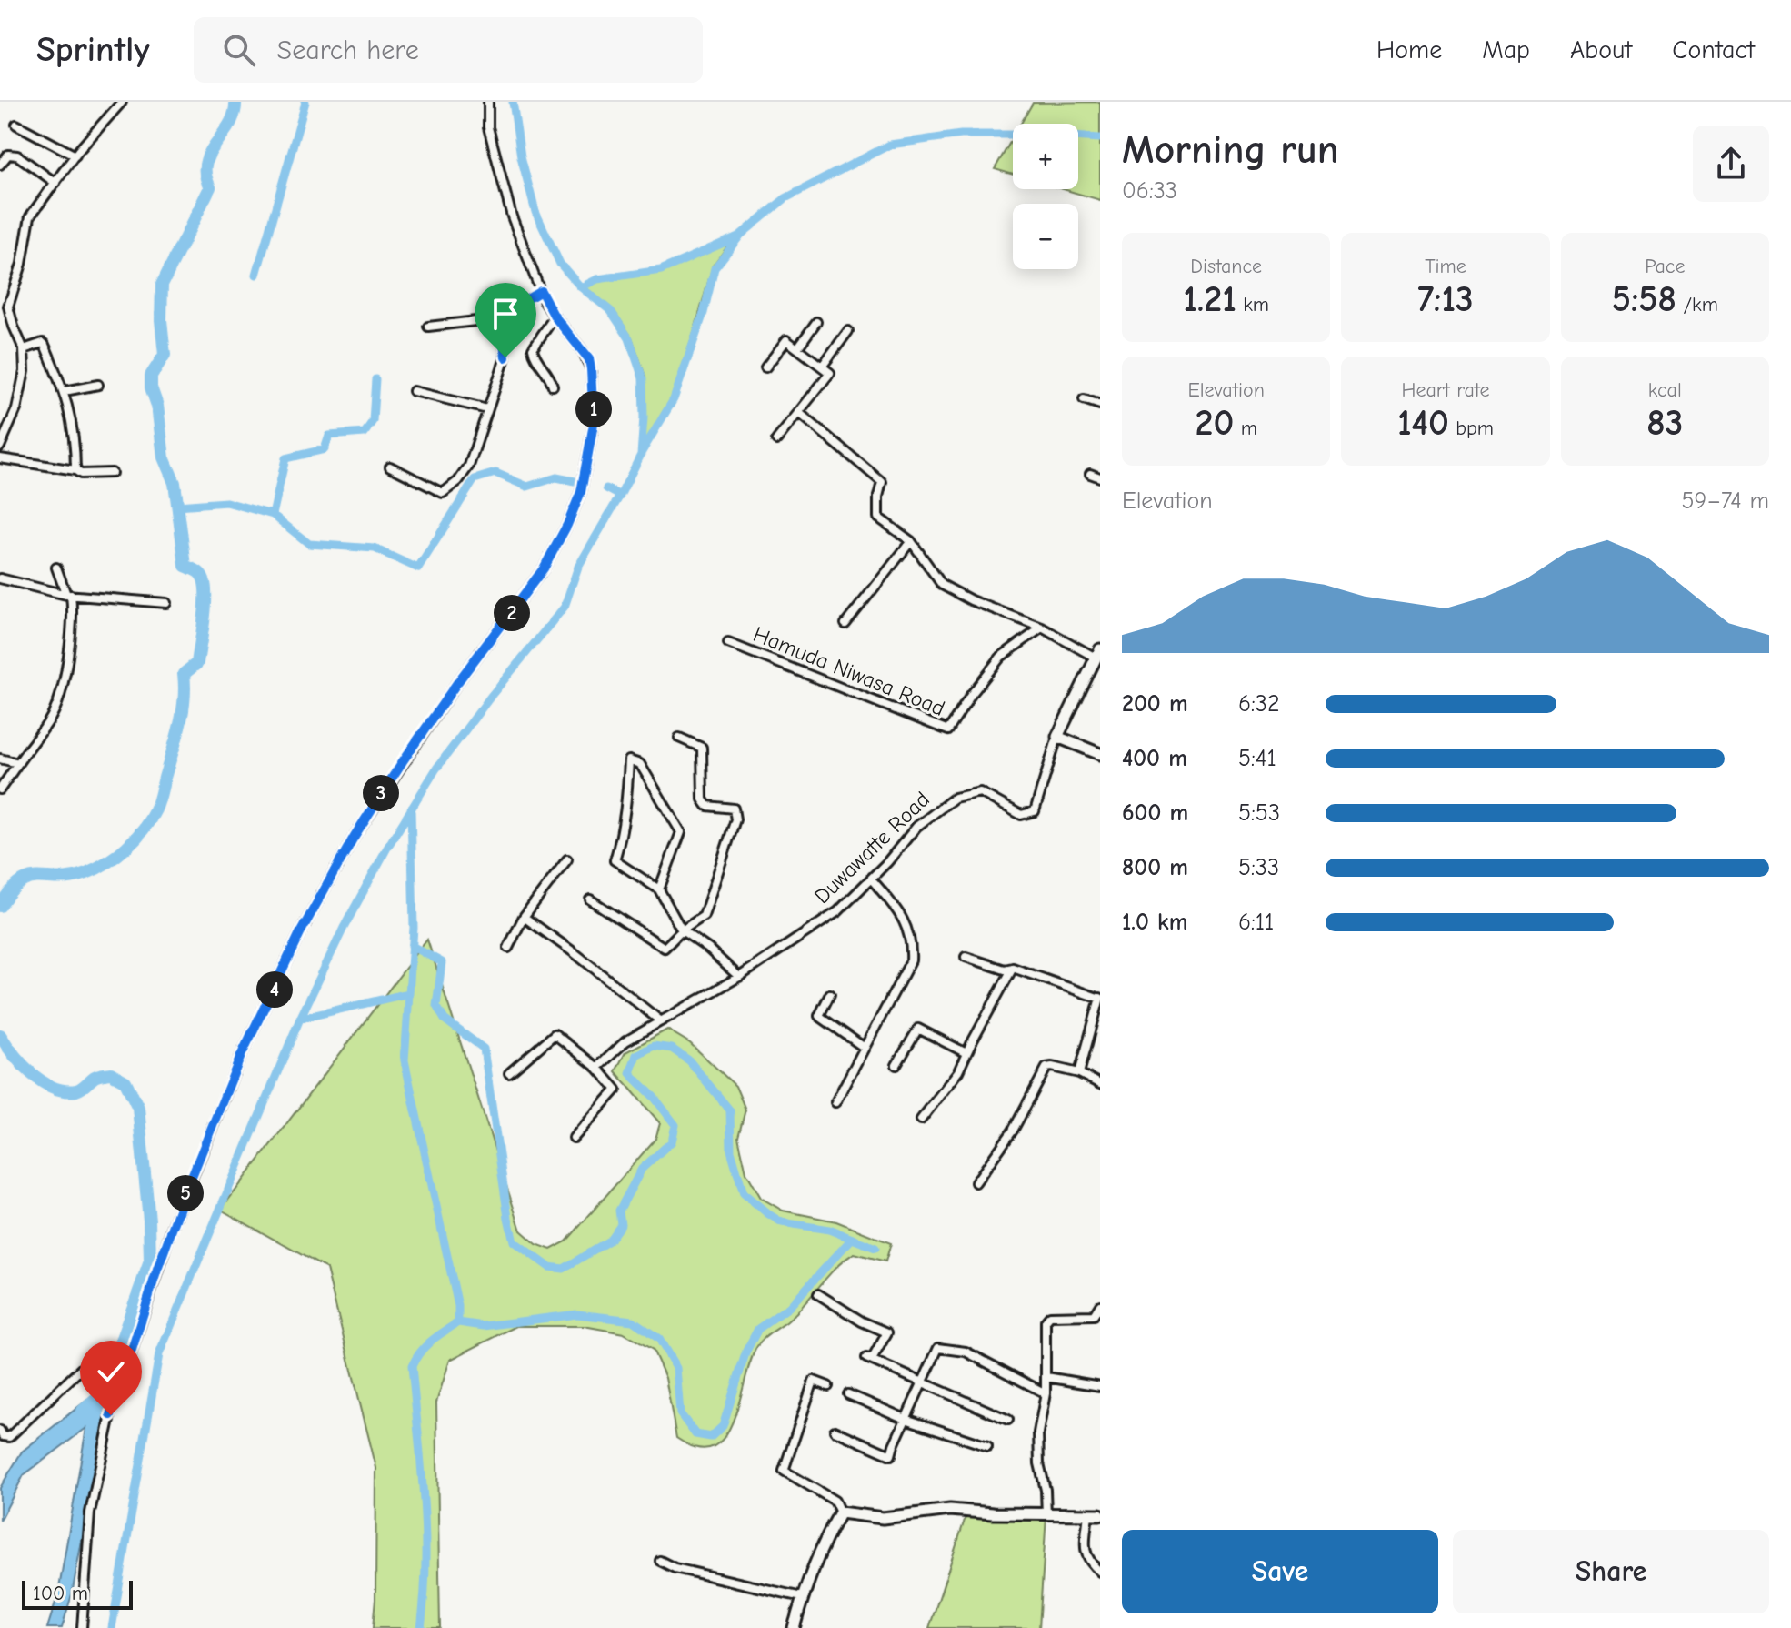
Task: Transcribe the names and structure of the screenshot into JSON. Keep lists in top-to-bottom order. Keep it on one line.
{"streets":{"street":["Hamuda Niwasa Road","Duwawatte Road"]},"scale_bar":"100 m","page":{"header":"Sprintly","search":"Search here","nav":["Home","Map","About","Contact"],"heading":["Morning run","06:33"],"map_buttons":["+","−"],"stats":[["Distance","1.21 km"],["Time","7:13"],["Pace","5:58 /km"],["Elevation","20 m"],["Heart rate","140 bpm"],["kcal","83"]],"pins":["1","2","3","4","5"],"chart":["Elevation","59–74 m"],"list":[{"name":"200 m","note":"6:32"},{"name":"400 m","note":"5:41"},{"name":"600 m","note":"5:53"},{"name":"800 m","note":"5:33"},{"name":"1.0 km","note":"6:11"}],"buttons":["Save","Share"],"scale":"100 m"}}
